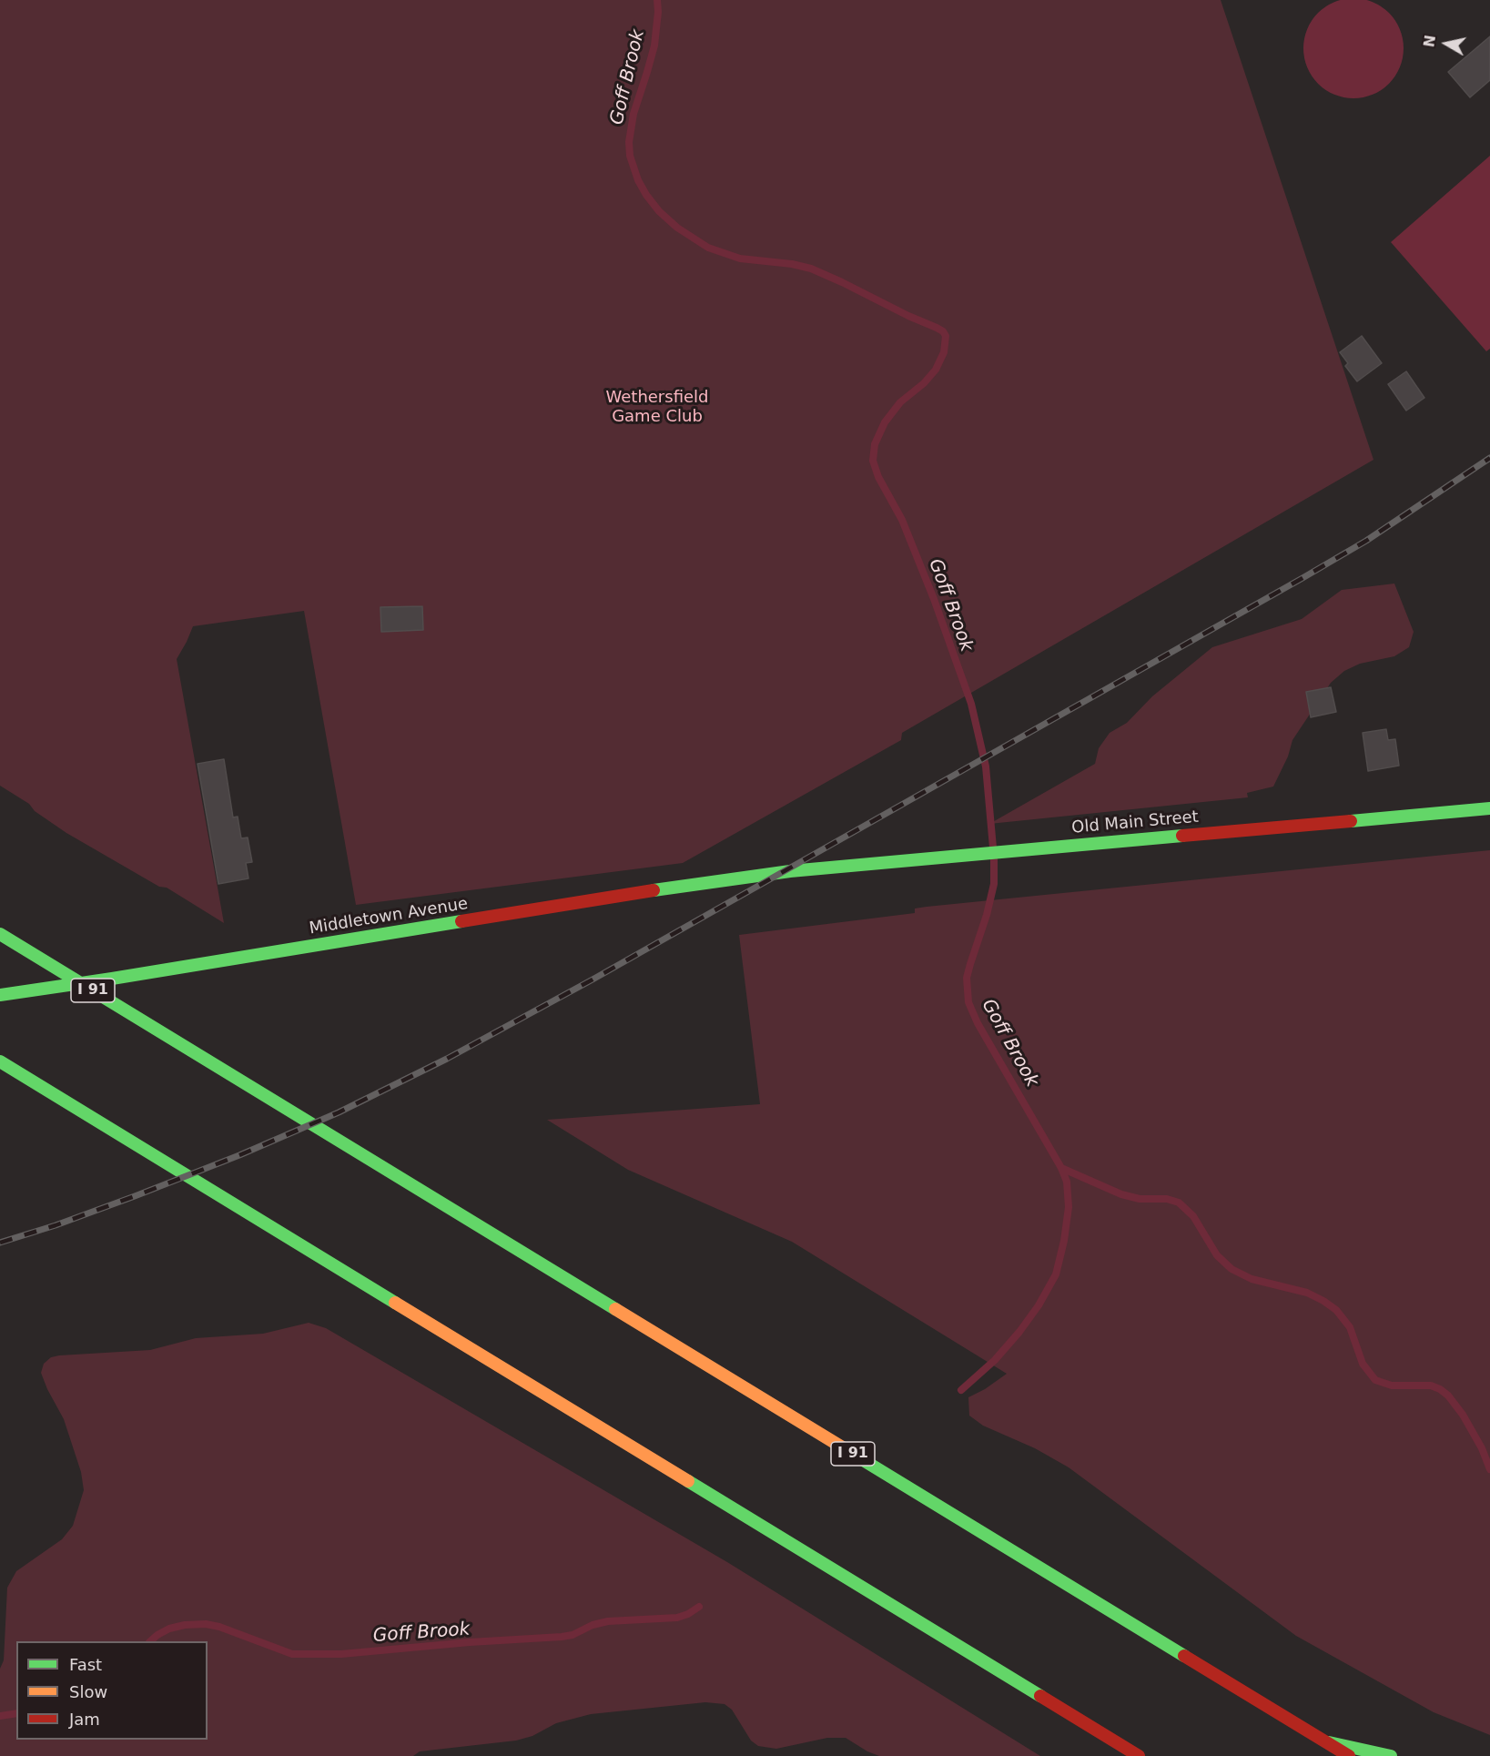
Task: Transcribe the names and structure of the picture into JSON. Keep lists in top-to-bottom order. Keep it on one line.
{"streets":{"main road":["Old Main Street","Middletown Avenue","I 91"]},"crossings":[["Old Main Street","Middletown Avenue"]],"water":["Goff Brook"],"parks":["Wethersfield Game Club"],"legend":["Fast","Slow","Jam"],"north":"left"}
